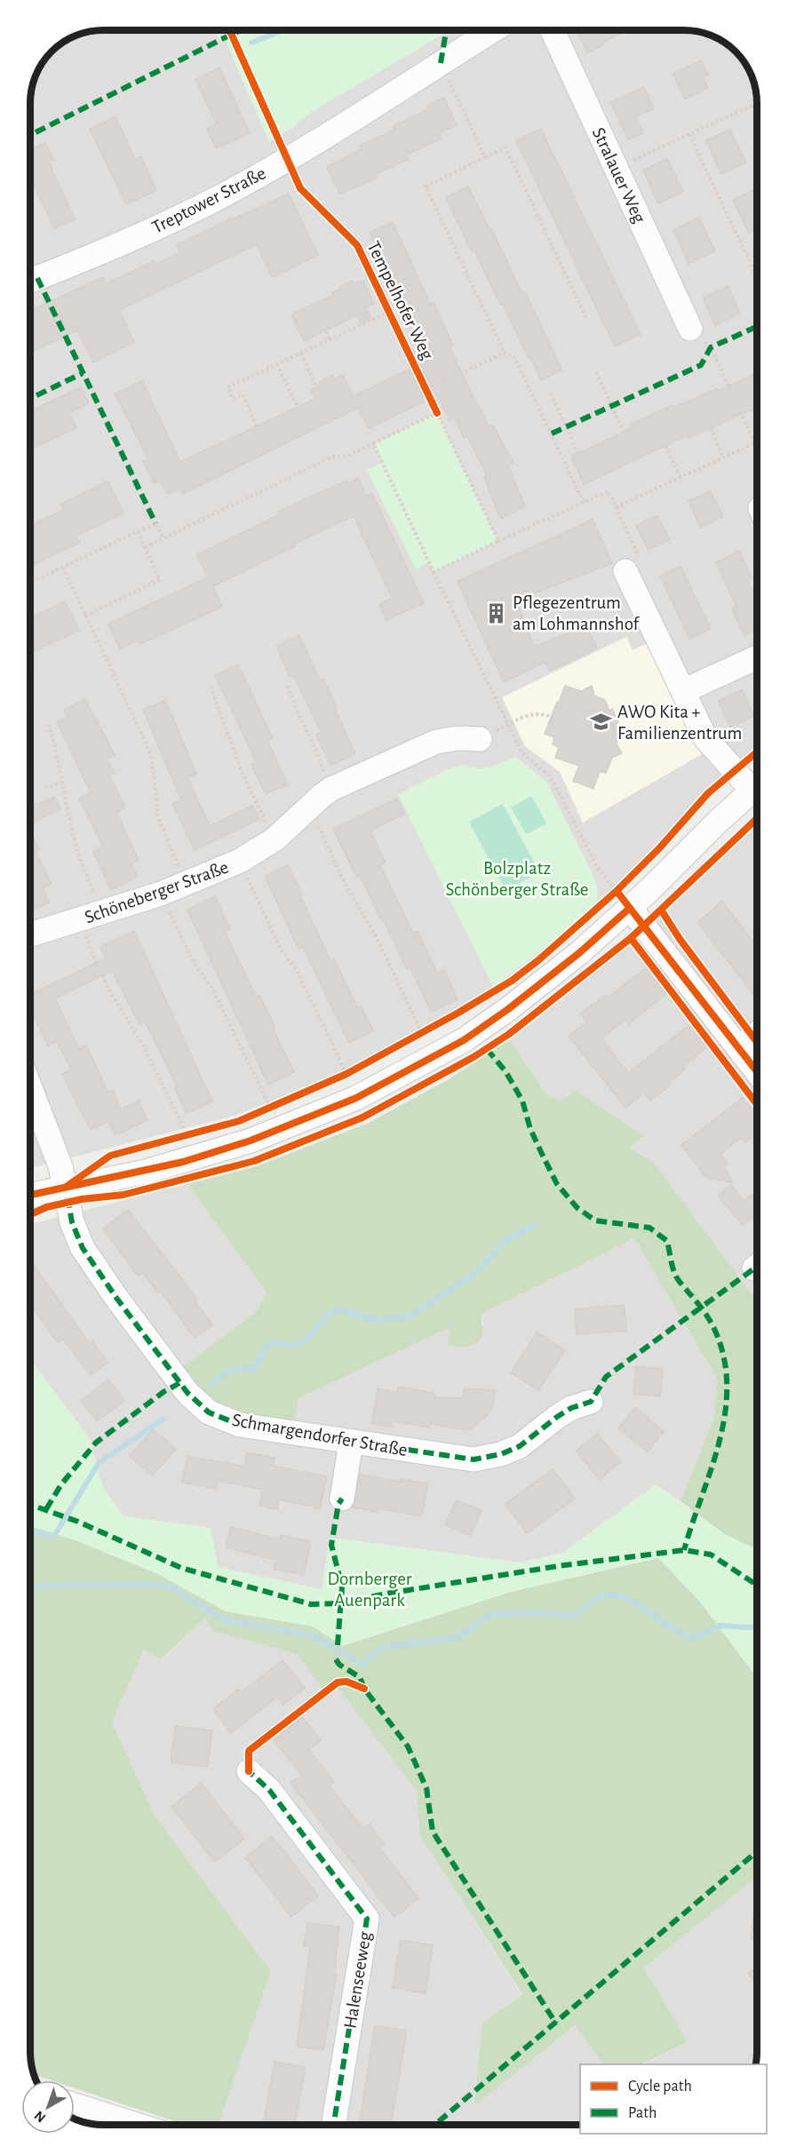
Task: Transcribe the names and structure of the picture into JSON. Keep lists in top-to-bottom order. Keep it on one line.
{"streets":{"street":["Stralauer Weg","Treptower Straße","Schöneberger Straße","Schmargendorfer Straße","Halenseeweg"],"cycle path":["Tempelhofer Weg"]},"crossings":[["Treptower Straße","Tempelhofer Weg"]],"parks":["Bolzplatz Schönberger Straße","Dornberger Auenpark"],"places":{"building":["Pflegezentrum am Lohmannshof"],"school or university":["AWO Kita + Familienzentrum"]},"legend":["Cycle path","Path"],"north":"bottom left"}
